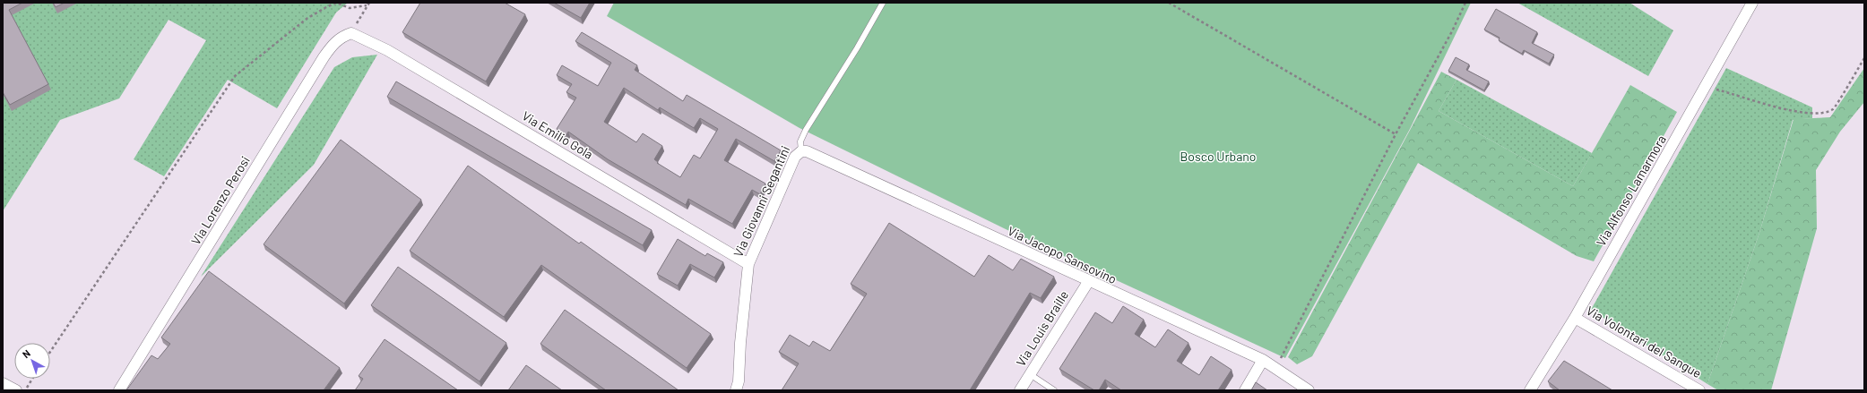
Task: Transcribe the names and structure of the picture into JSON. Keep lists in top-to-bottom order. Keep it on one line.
{"streets":{"street":["Via Emilio Gola","Via Alfonso Lamarmora","Via Lorenzo Perosi","Via Giovanni Segantini","Via Jacopo Sansovino","Via Louis Braille","Via Volontari del Sangue"]},"crossings":[["Via Emilio Gola","Via Lorenzo Perosi"],["Via Emilio Gola","Via Giovanni Segantini"],["Via Alfonso Lamarmora","Via Volontari del Sangue"],["Via Giovanni Segantini","Via Jacopo Sansovino"],["Via Jacopo Sansovino","Via Louis Braille"]],"parks":["Bosco Urbano"],"north":"top left"}
